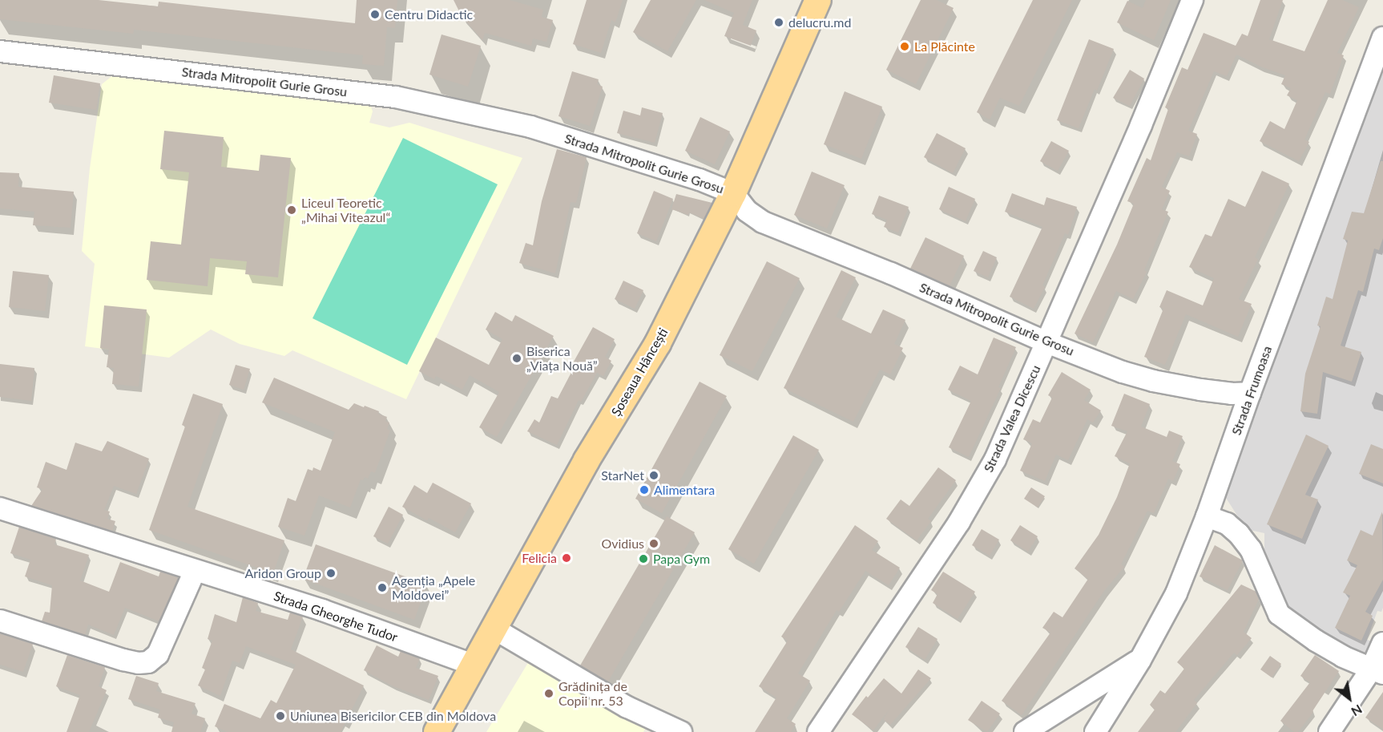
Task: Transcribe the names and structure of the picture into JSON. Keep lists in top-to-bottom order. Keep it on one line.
{"streets":{"main road":["Șoseaua Hâncești"],"street":["Strada Mitropolit Gurie Grosu","Strada Frumoasa","Strada Valea Dicescu","Strada Gheorghe Tudor"]},"crossings":[["Strada Mitropolit Gurie Grosu","Șoseaua Hâncești"],["Strada Mitropolit Gurie Grosu","Strada Frumoasa"],["Strada Mitropolit Gurie Grosu","Strada Valea Dicescu"],["Șoseaua Hâncești","Strada Gheorghe Tudor"]],"places":["Centru Didactic","delucru.md","La Plăcinte","Liceul Teoretic „Mihai Viteazul“","Biserica „Viața Nouă”","StarNet","Alimentara","Ovidius","Felicia","Papa Gym","Aridon Group","Agenția „Apele Moldovei”","Grădinița de Copii nr. 53","Uniunea Bisericilor CEB din Moldova"],"north":"bottom right"}
